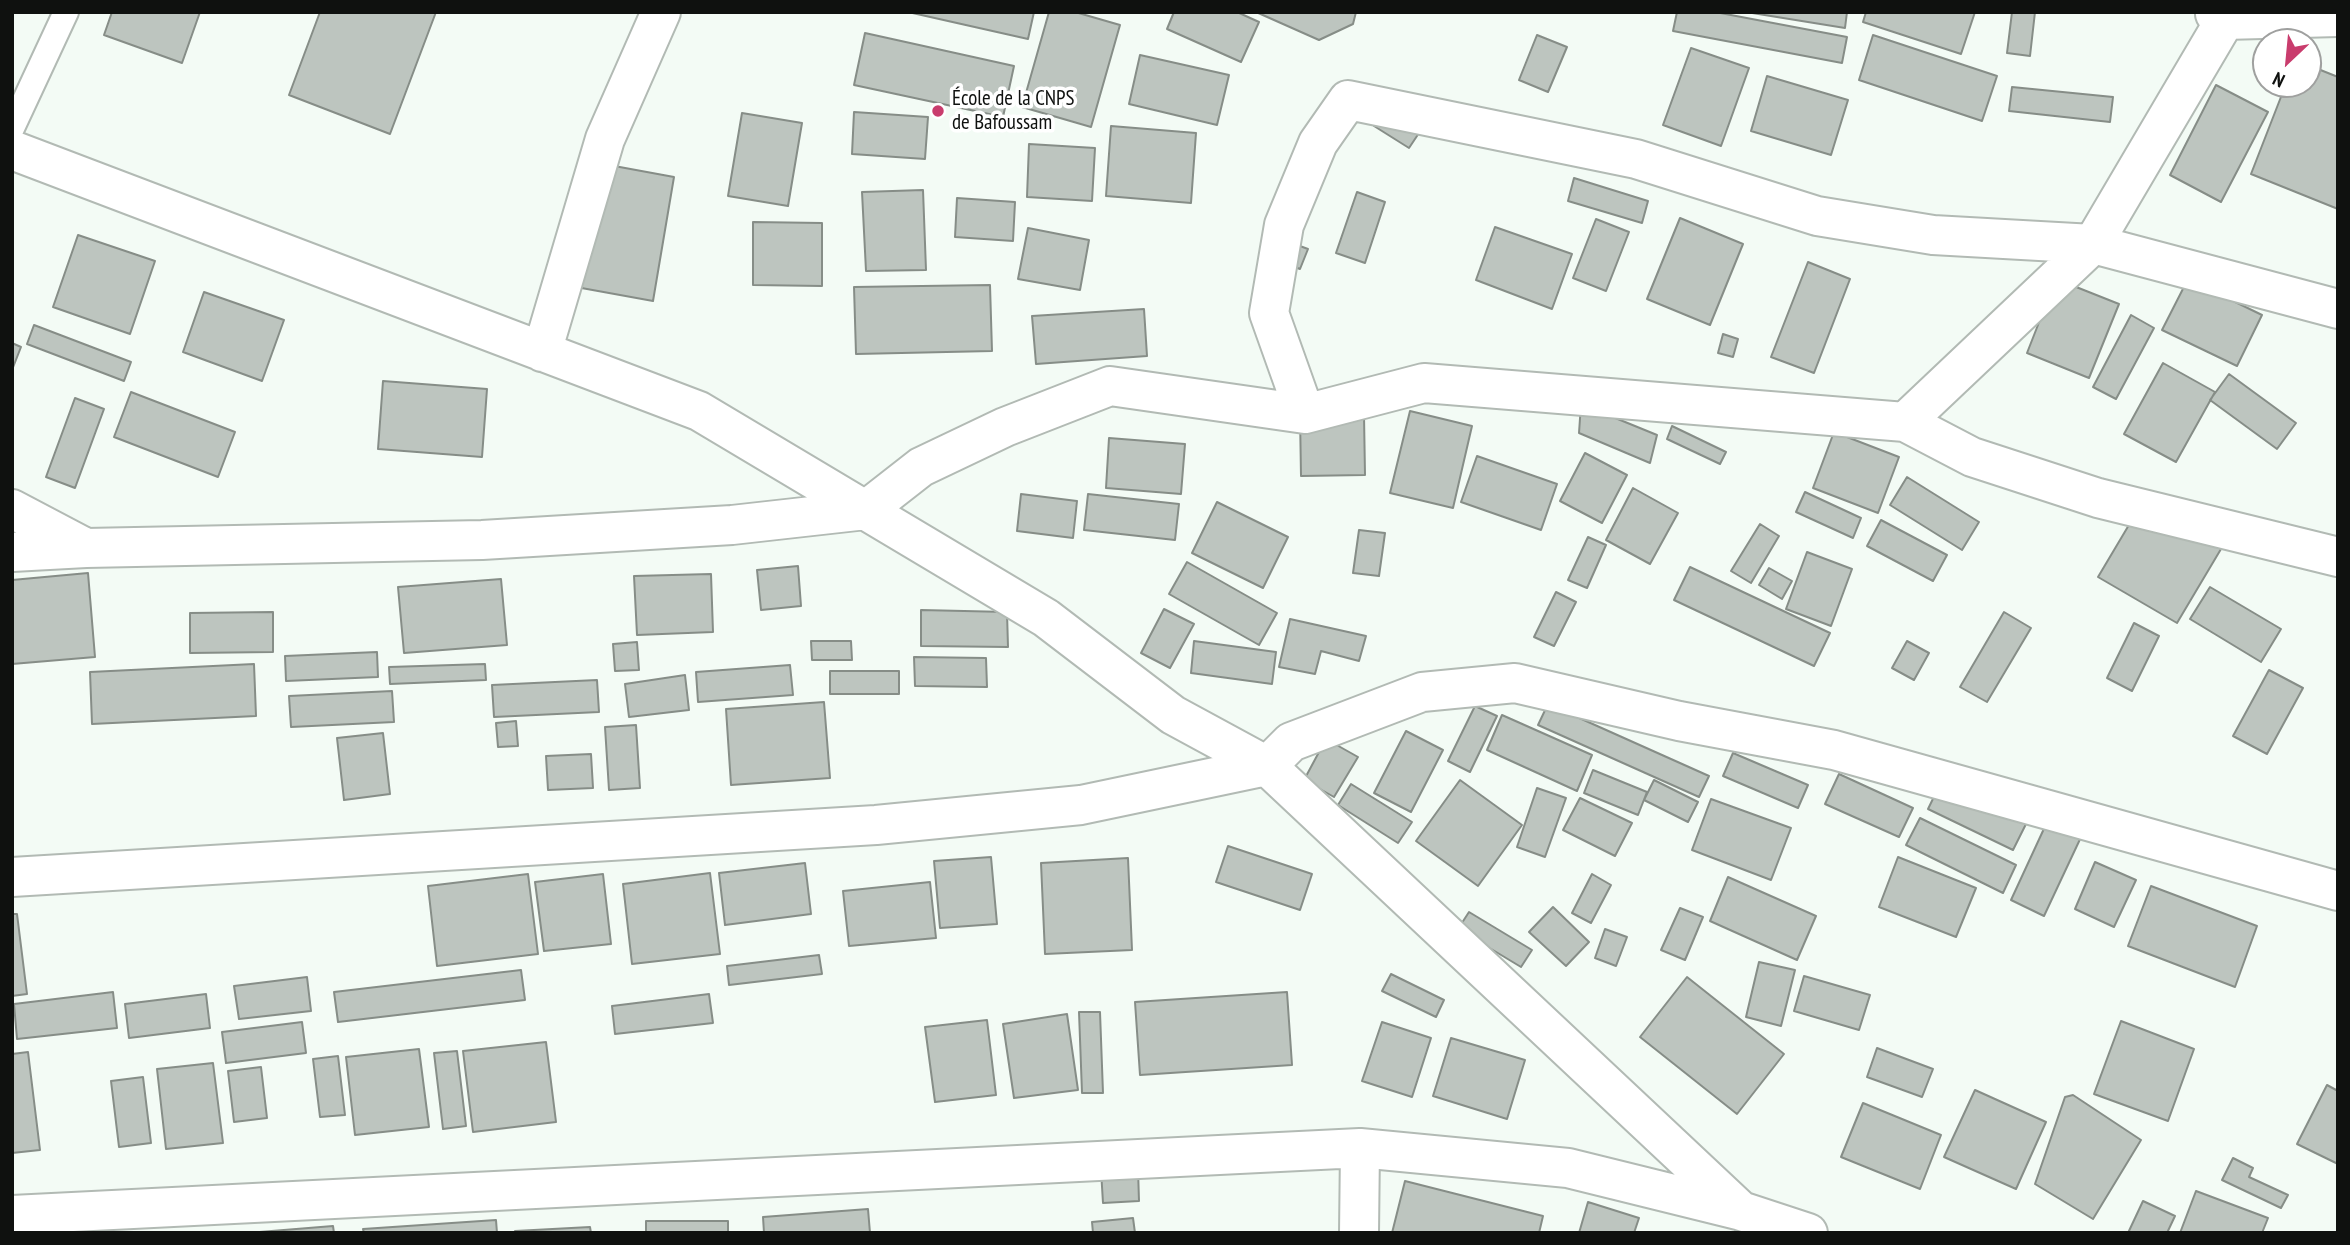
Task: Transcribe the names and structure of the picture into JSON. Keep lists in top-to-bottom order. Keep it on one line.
{"places":["École de la CNPS de Bafoussam"],"north":"bottom left"}
